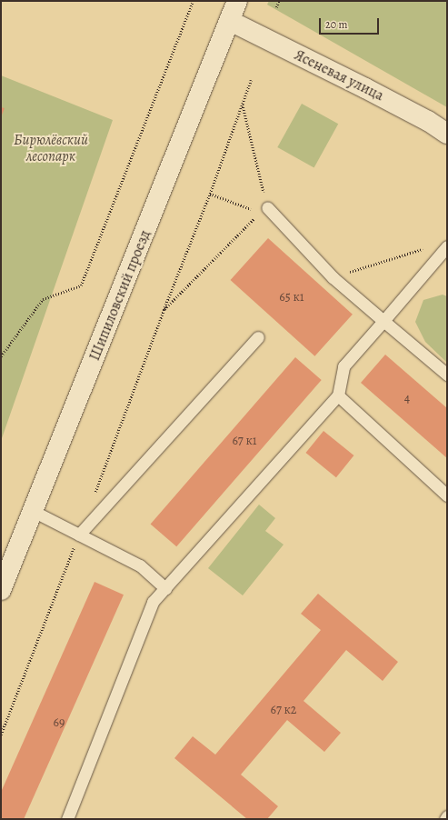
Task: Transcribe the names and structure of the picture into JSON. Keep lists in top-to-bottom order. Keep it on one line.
{"streets":{"street":["Ясеневая улица","Шипиловский проезд"]},"crossings":[["Ясеневая улица","Шипиловский проезд"]],"parks":["Бирюлёвский лесопарк"],"house_numbers":["65 к1","4","67 к1","67 к2","69"],"scale_bar":"20 m"}
